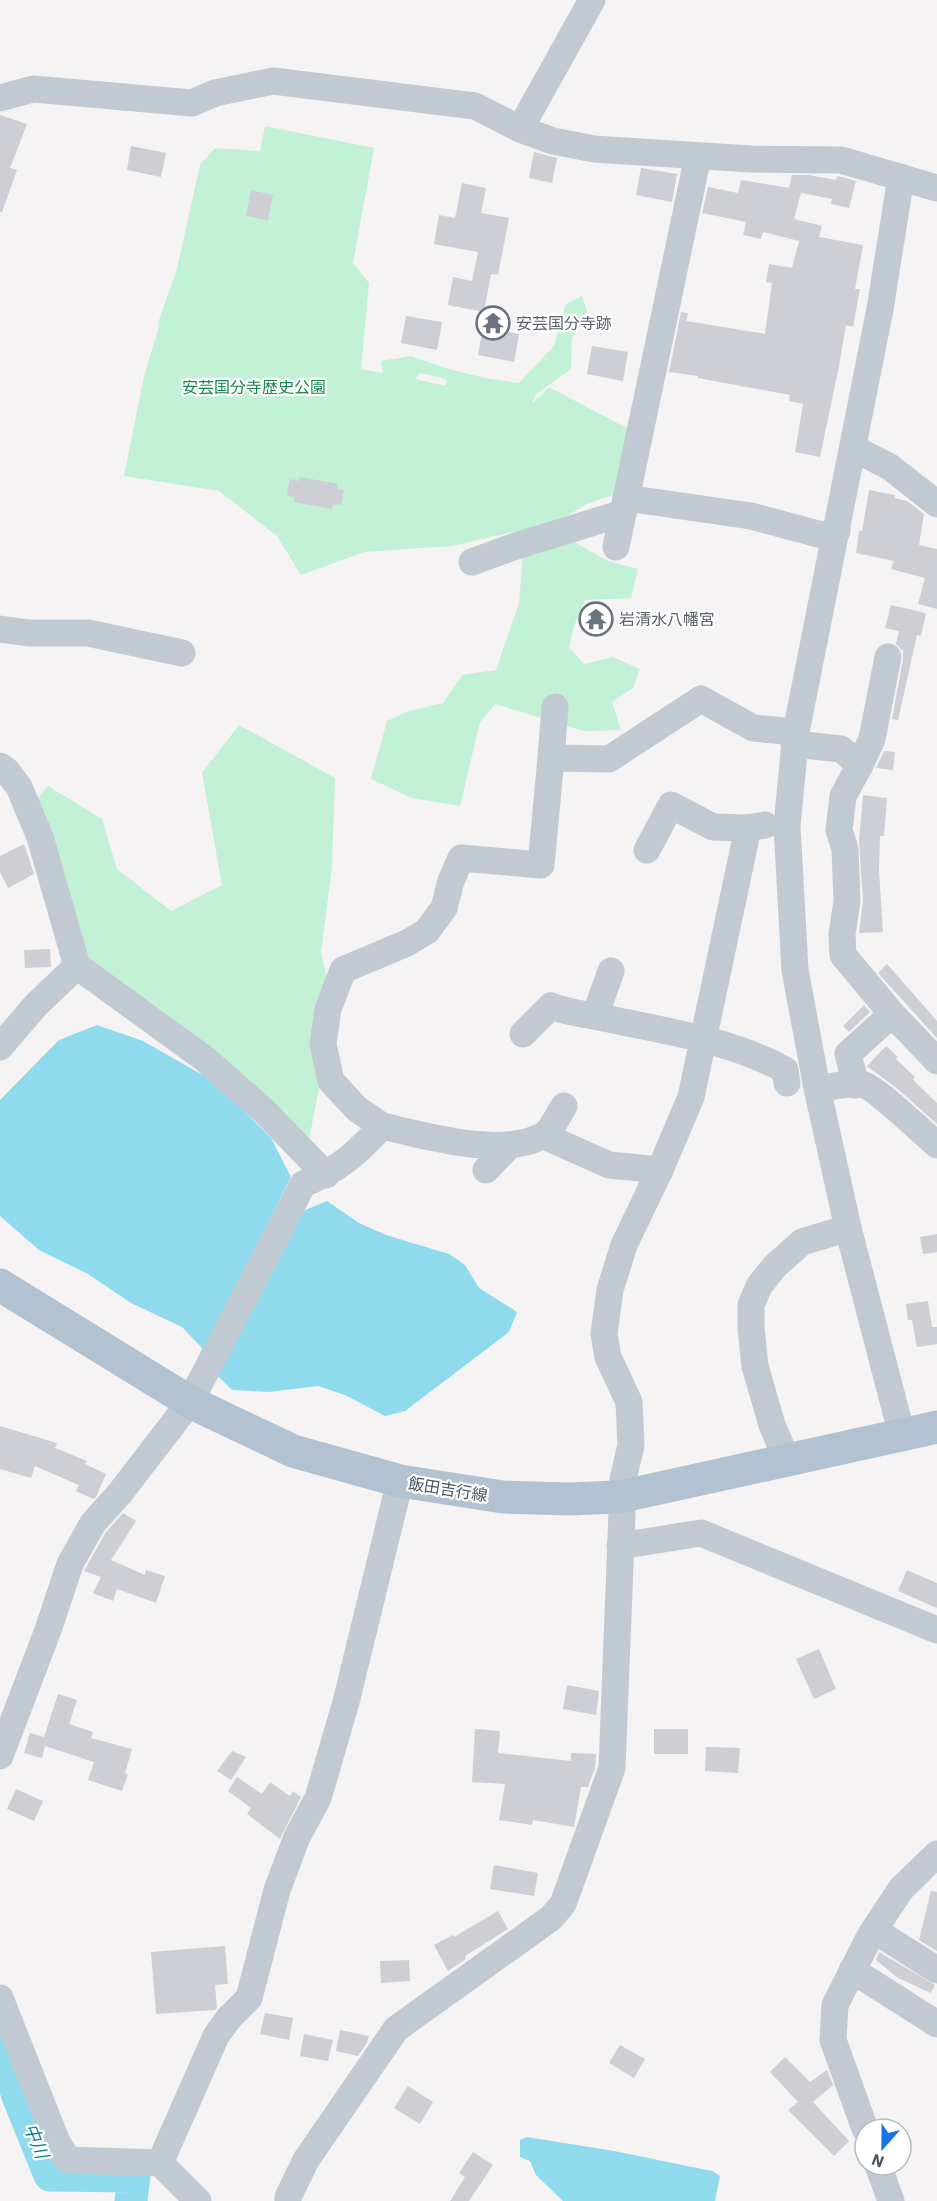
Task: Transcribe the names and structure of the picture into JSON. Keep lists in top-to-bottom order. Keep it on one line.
{"streets":{"main road":["飯田吉行線"]},"water":["中川"],"parks":["安芸国分寺歴史公園"],"places":{"temple":["安芸国分寺跡","岩清水八幡宮"]},"north":"bottom"}
